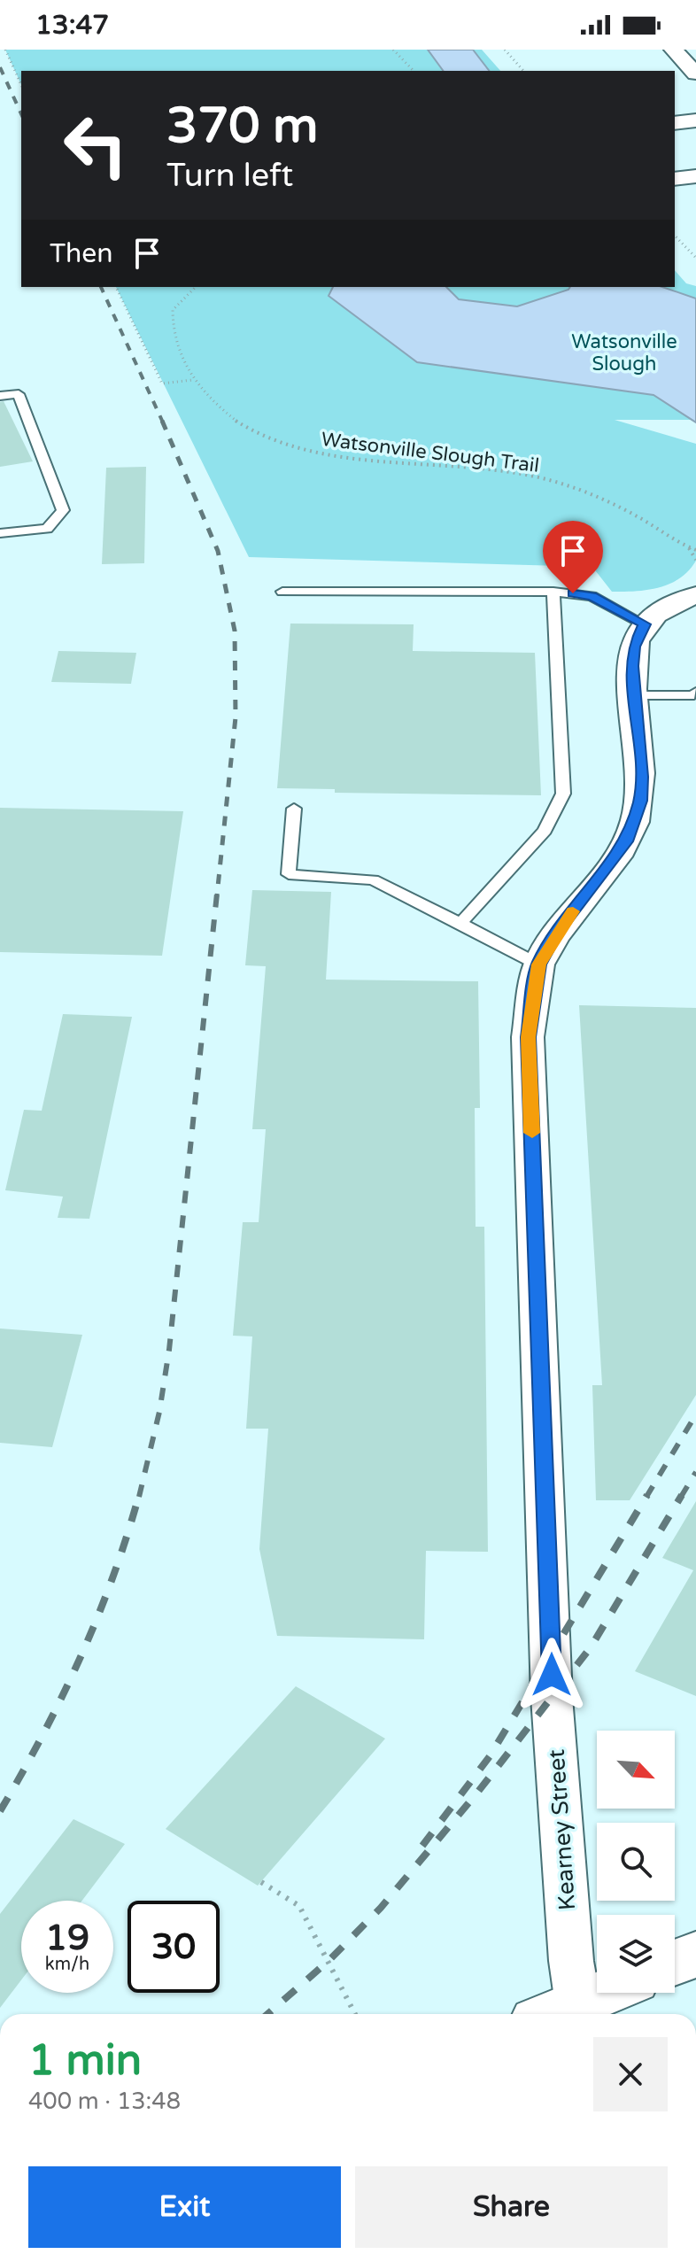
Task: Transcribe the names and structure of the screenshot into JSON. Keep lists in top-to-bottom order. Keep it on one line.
{"streets":{"street":["Kearney Street"],"path":["Watsonville Slough Trail"]},"parks":["Watsonville Slough"],"north":"bottom right","page":{"status":"13:47","turn":["370 m","Turn left"],"then":"Then","speed":"19 km/h","limit":"30","heading":["1 min","400 m · 13:48"],"buttons":["Exit","Share"]}}
